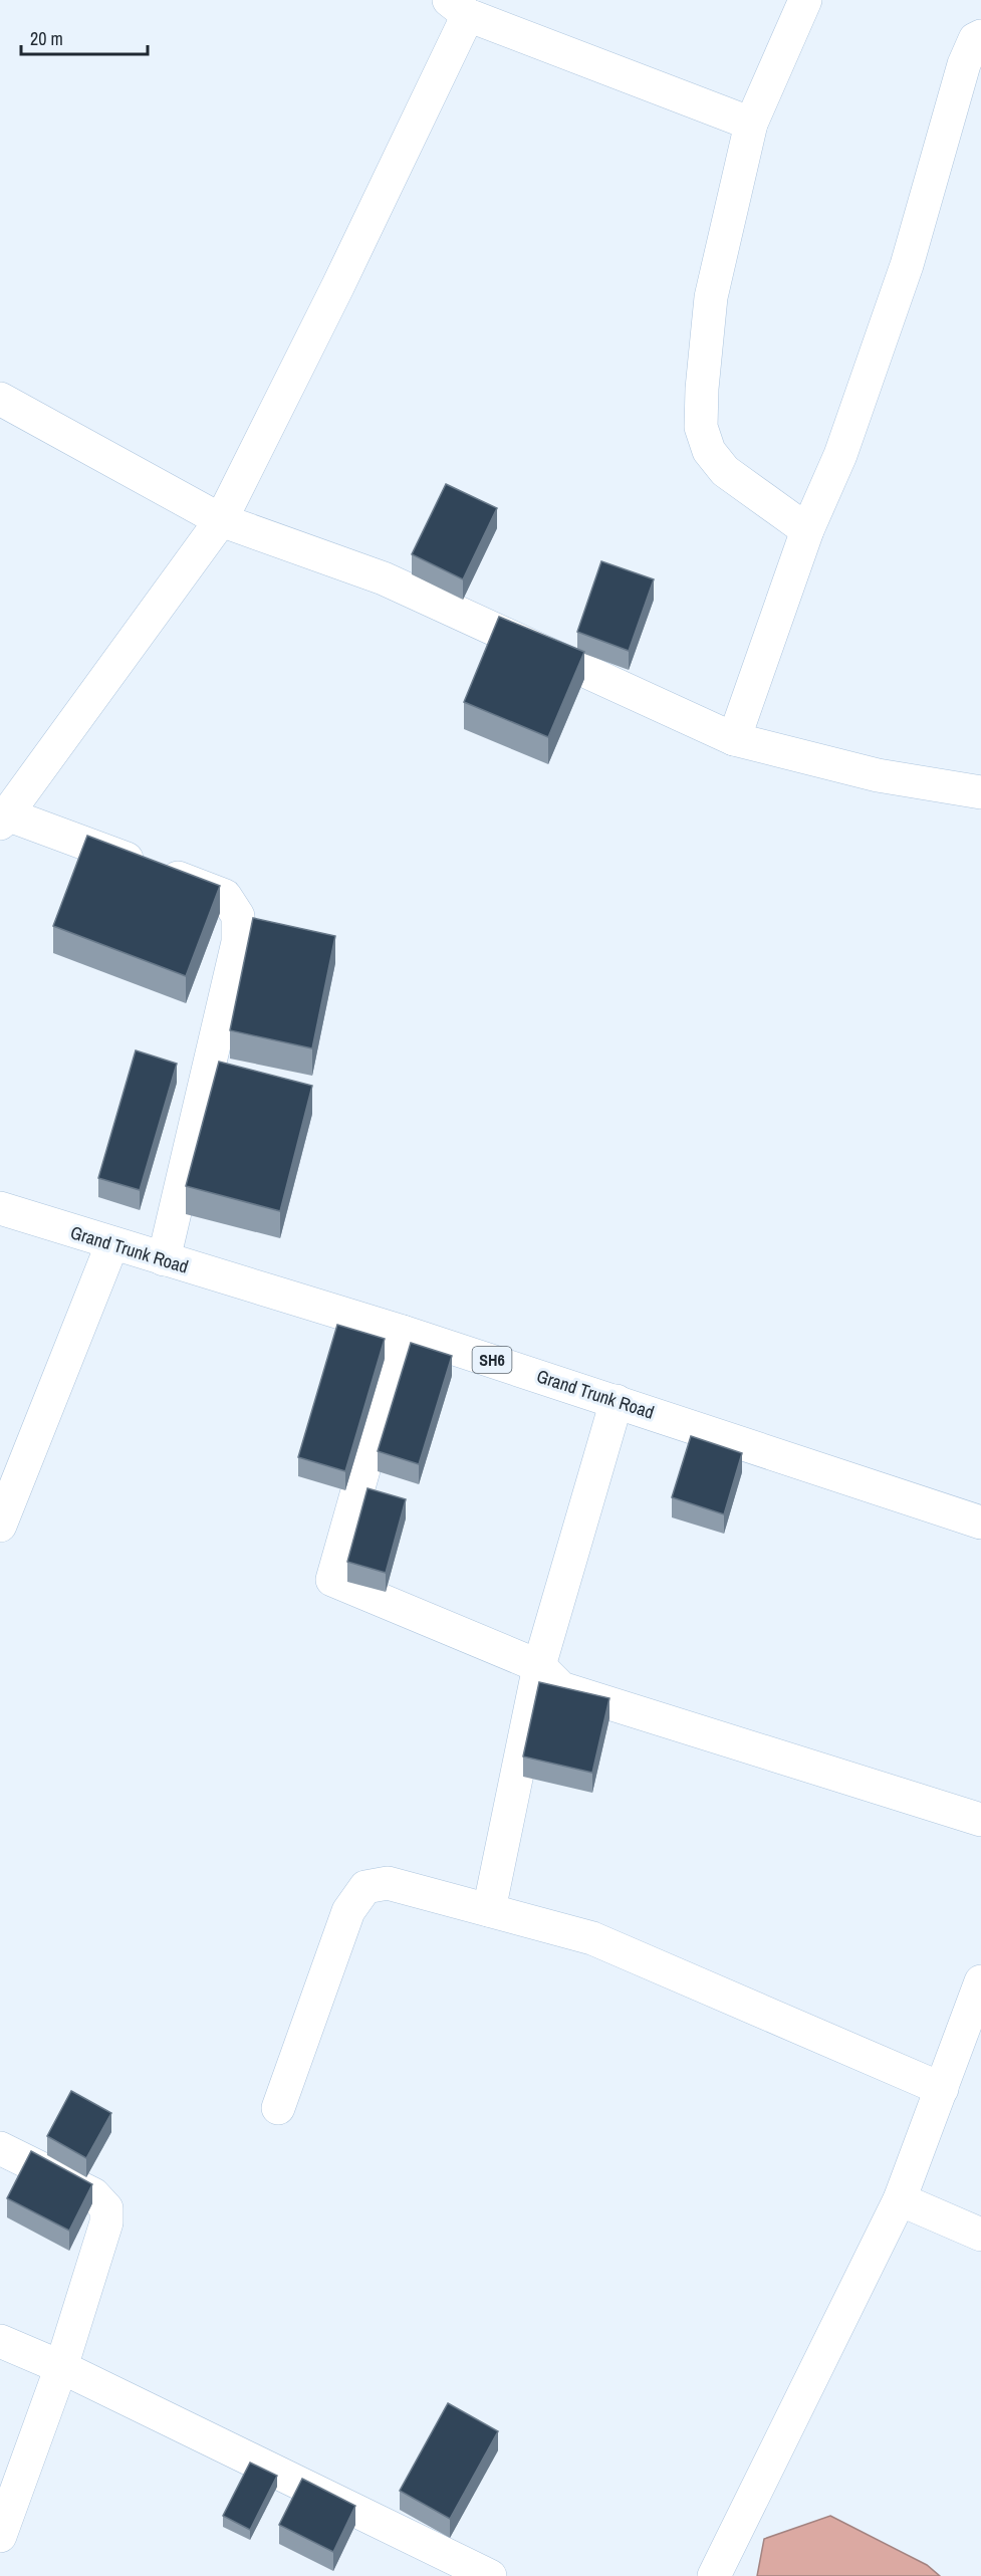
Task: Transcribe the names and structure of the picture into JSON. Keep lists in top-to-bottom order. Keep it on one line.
{"streets":{"street":["Grand Trunk Road","SH6"]},"scale_bar":"20 m"}
